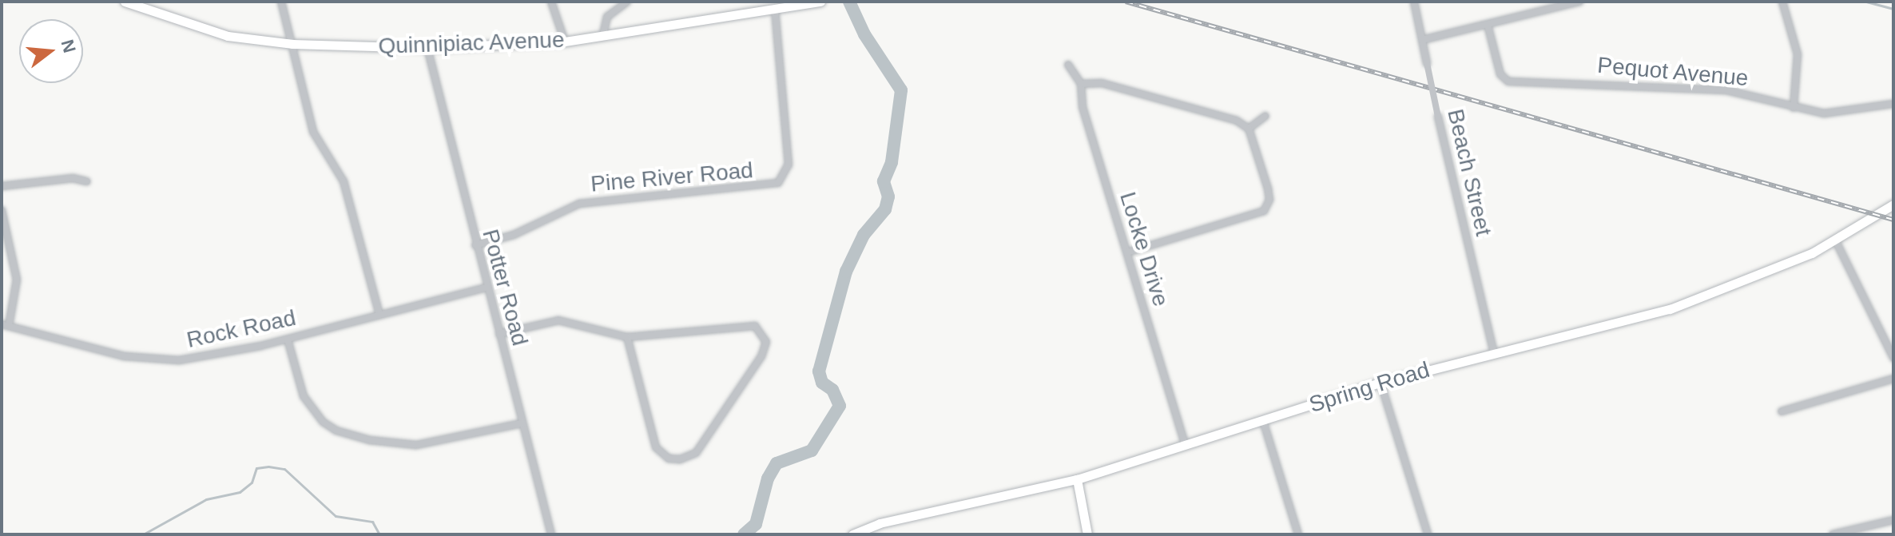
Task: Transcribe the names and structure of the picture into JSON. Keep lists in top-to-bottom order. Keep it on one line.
{"streets":{"street":["Quinnipiac Avenue","Pequot Avenue","Beach Street","Pine River Road","Locke Drive","Potter Road","Rock Road","Spring Road"]},"crossings":[["Quinnipiac Avenue","Pine River Road"],["Quinnipiac Avenue","Potter Road"],["Beach Street","Spring Road"],["Pine River Road","Potter Road"],["Locke Drive","Spring Road"],["Potter Road","Rock Road"]],"north":"right"}
